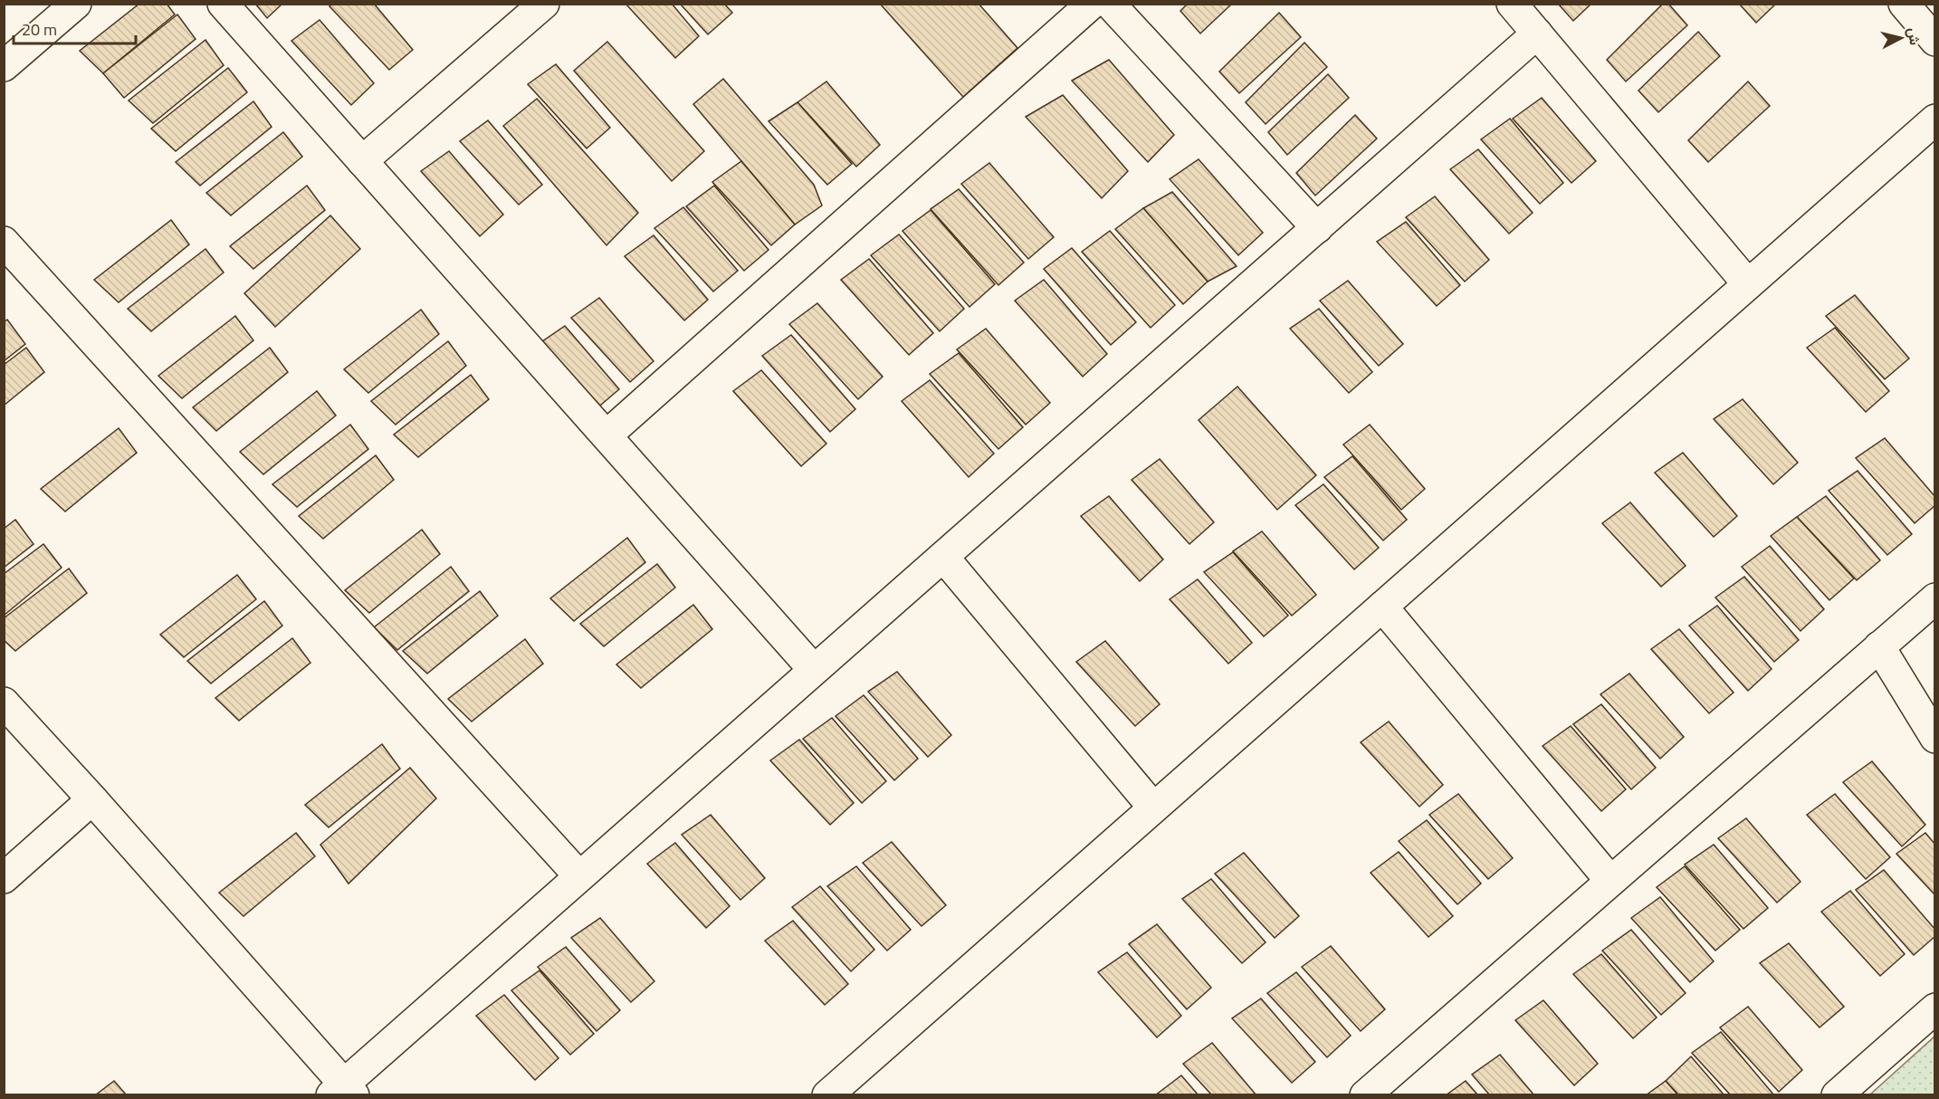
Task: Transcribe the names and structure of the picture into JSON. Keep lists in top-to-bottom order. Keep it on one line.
{"scale_bar":"20 m","north":"right"}
